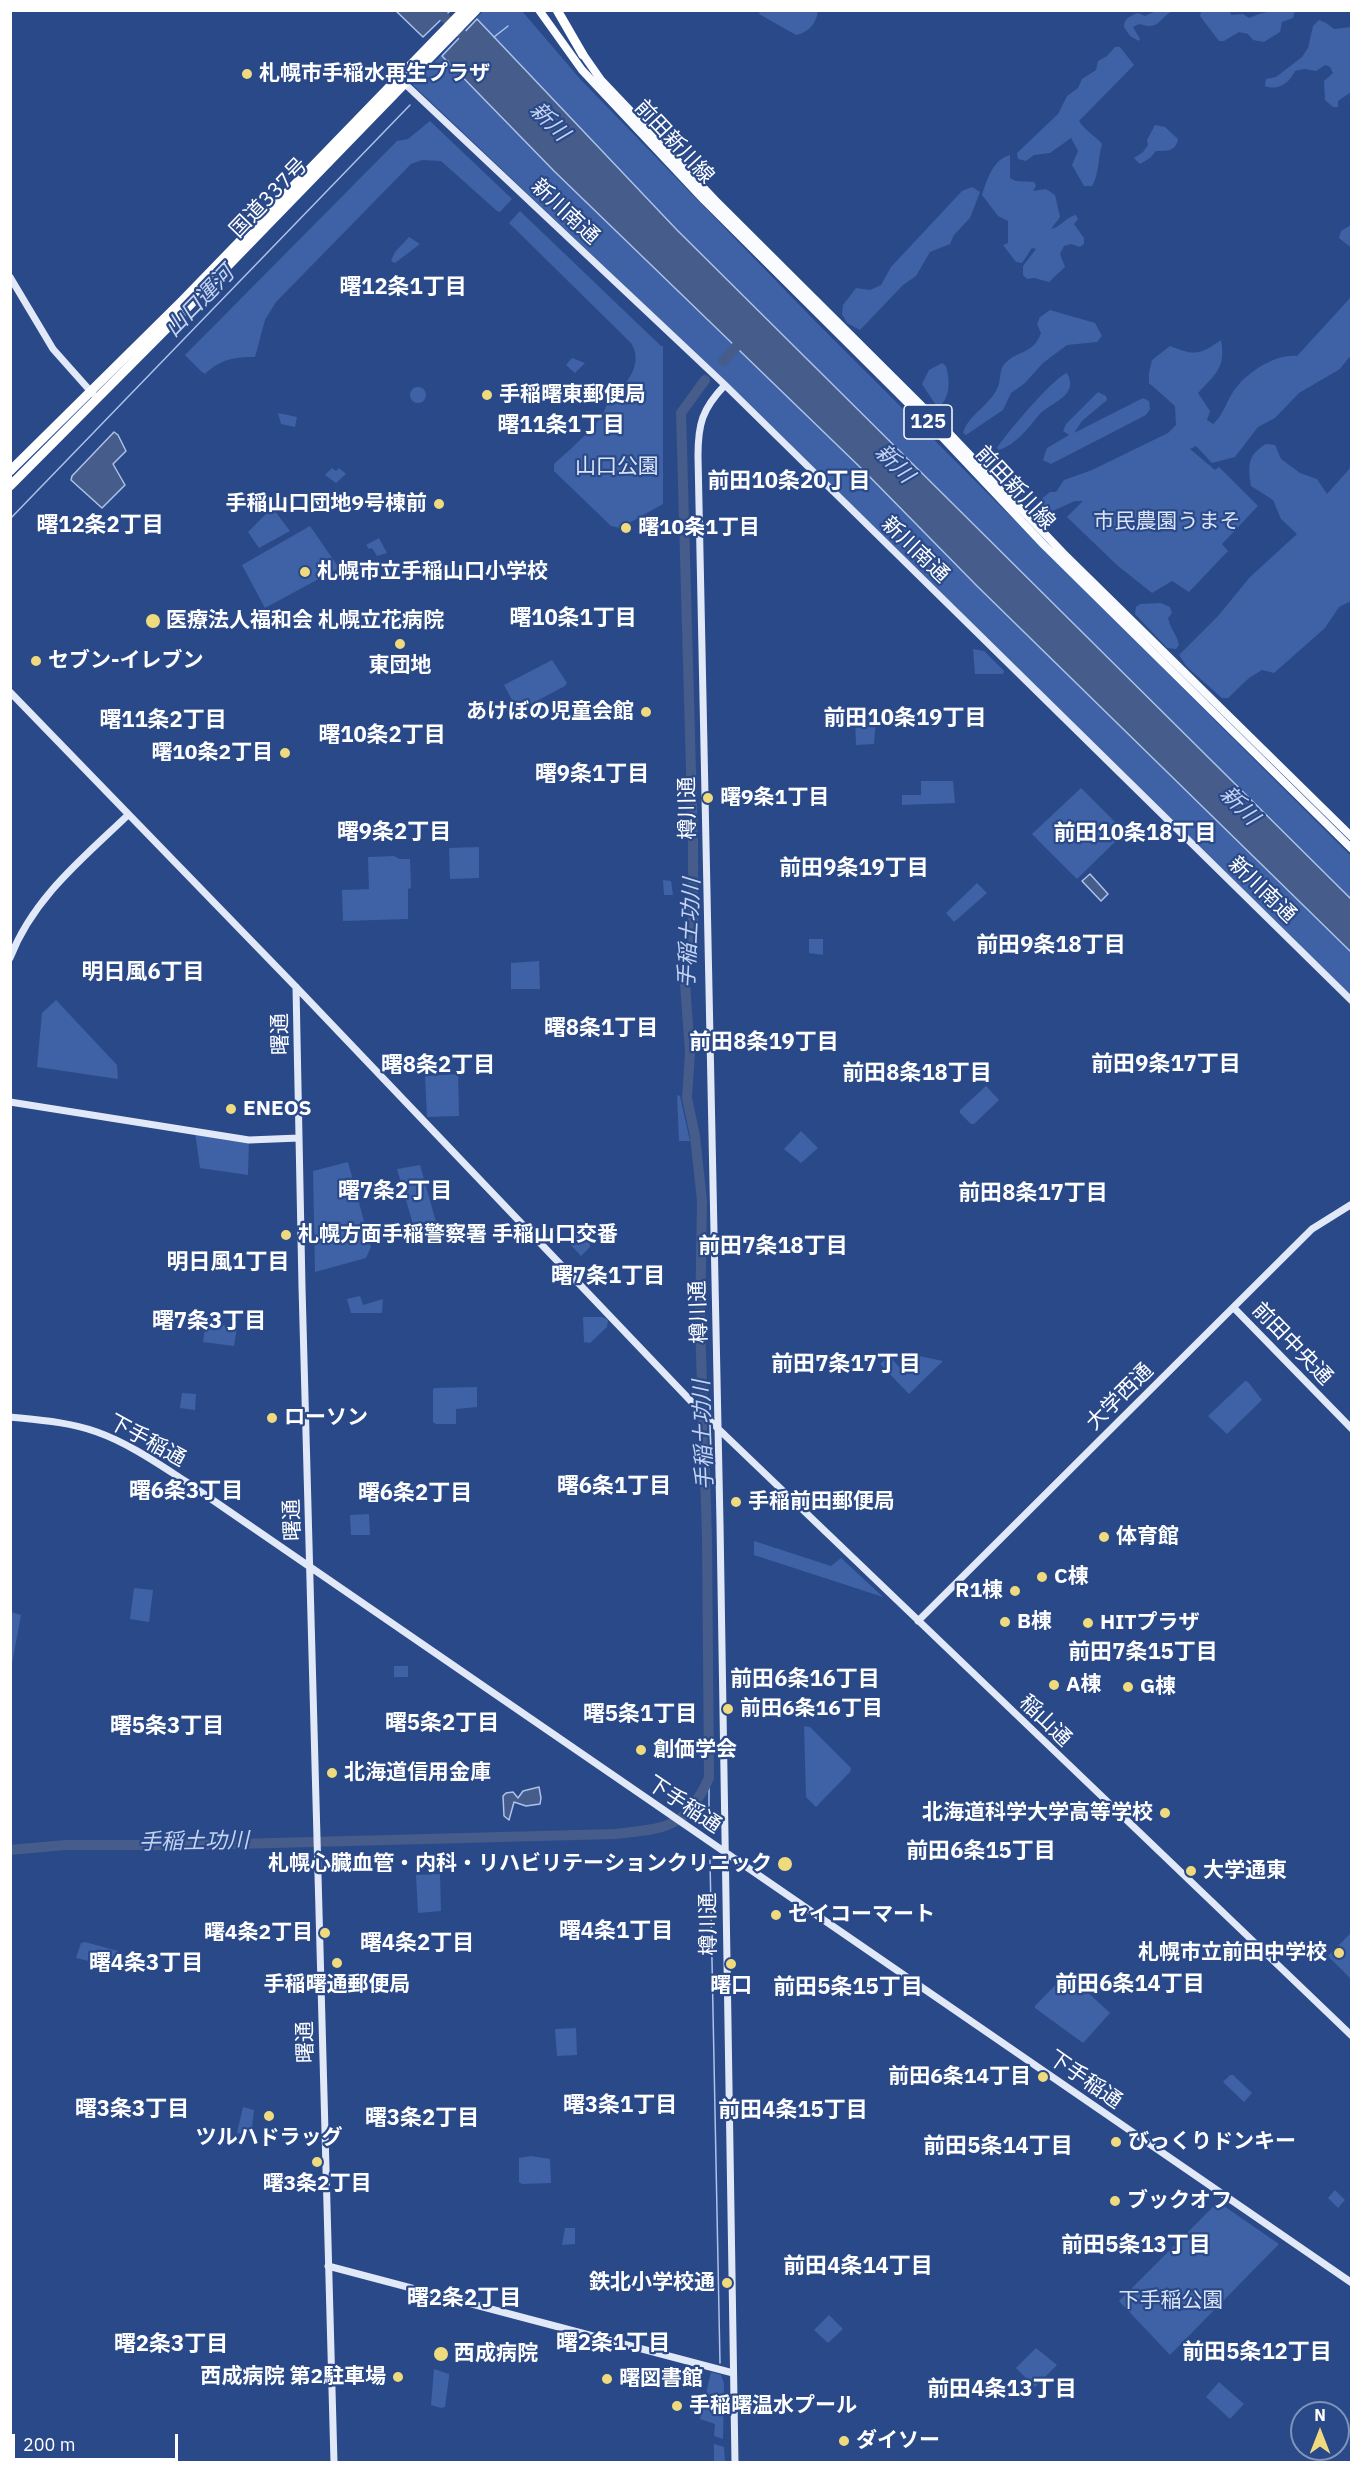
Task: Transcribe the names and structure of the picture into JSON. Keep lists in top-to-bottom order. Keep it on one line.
{"streets":{"highway":["国道337号"],"main road":["前田新川線","125"],"street":["新川南通","樽川通","曙通","前田中央通","大学西通","下手稲通","稲山通"]},"crossings":[["国道337号","新川南通"],["新川南通","樽川通"],["樽川通","下手稲通"],["樽川通","稲山通"],["曙通","下手稲通"],["曙通","稲山通"],["前田中央通","大学西通"],["大学西通","稲山通"]],"districts":["曙12条1丁目","曙11条1丁目","前田10条20丁目","曙12条2丁目","曙10条1丁目","前田10条19丁目","曙11条2丁目","曙10条2丁目","曙9条1丁目","曙9条2丁目","前田10条18丁目","前田9条19丁目","前田9条18丁目","明日風6丁目","曙8条1丁目","前田8条19丁目","前田9条17丁目","曙8条2丁目","前田8条18丁目","曙7条2丁目","前田8条17丁目","前田7条18丁目","明日風1丁目","曙7条1丁目","曙7条3丁目","前田7条17丁目","曙6条1丁目","曙6条3丁目","曙6条2丁目","前田7条15丁目","前田6条16丁目","曙5条1丁目","曙5条2丁目","曙5条3丁目","前田6条15丁目","曙4条1丁目","曙4条2丁目","曙4条3丁目","前田6条14丁目","前田5条15丁目","曙3条1丁目","曙3条3丁目","前田4条15丁目","曙3条2丁目","前田5条14丁目","前田5条13丁目","前田4条14丁目","曙2条2丁目","曙2条1丁目","曙2条3丁目","前田5条12丁目","前田4条13丁目"],"water":["新川","山口運河","手稲土功川"],"parks":["山口公園","市民農園うまそ","下手稲公園"],"places":["札幌市手稲水再生プラザ","手稲曙東郵便局","手稲山口団地9号棟前","曙10条1丁目","札幌市立手稲山口小学校","医療法人福和会 札幌立花病院","東団地","セブン-イレブン","あけぼの児童会館","曙10条2丁目","曙9条1丁目","ENEOS","札幌方面手稲警察署 手稲山口交番","ローソン","手稲前田郵便局","体育館","C棟","R1棟","B棟","HITプラザ","A棟","G棟","前田6条16丁目","創価学会","北海道信用金庫","北海道科学大学高等学校","札幌心臓血管・内科・リハビリテーションクリニック","大学通東","セイコーマート","曙4条2丁目","札幌市立前田中学校","手稲曙通郵便局","曙口","前田6条14丁目","ツルハドラッグ","びっくりドンキー","曙3条2丁目","ブックオフ","鉄北小学校通","西成病院","西成病院 第2駐車場","曙図書館","手稲曙温水プール","ダイソー"],"scale_bar":"200 m","north":"top"}
